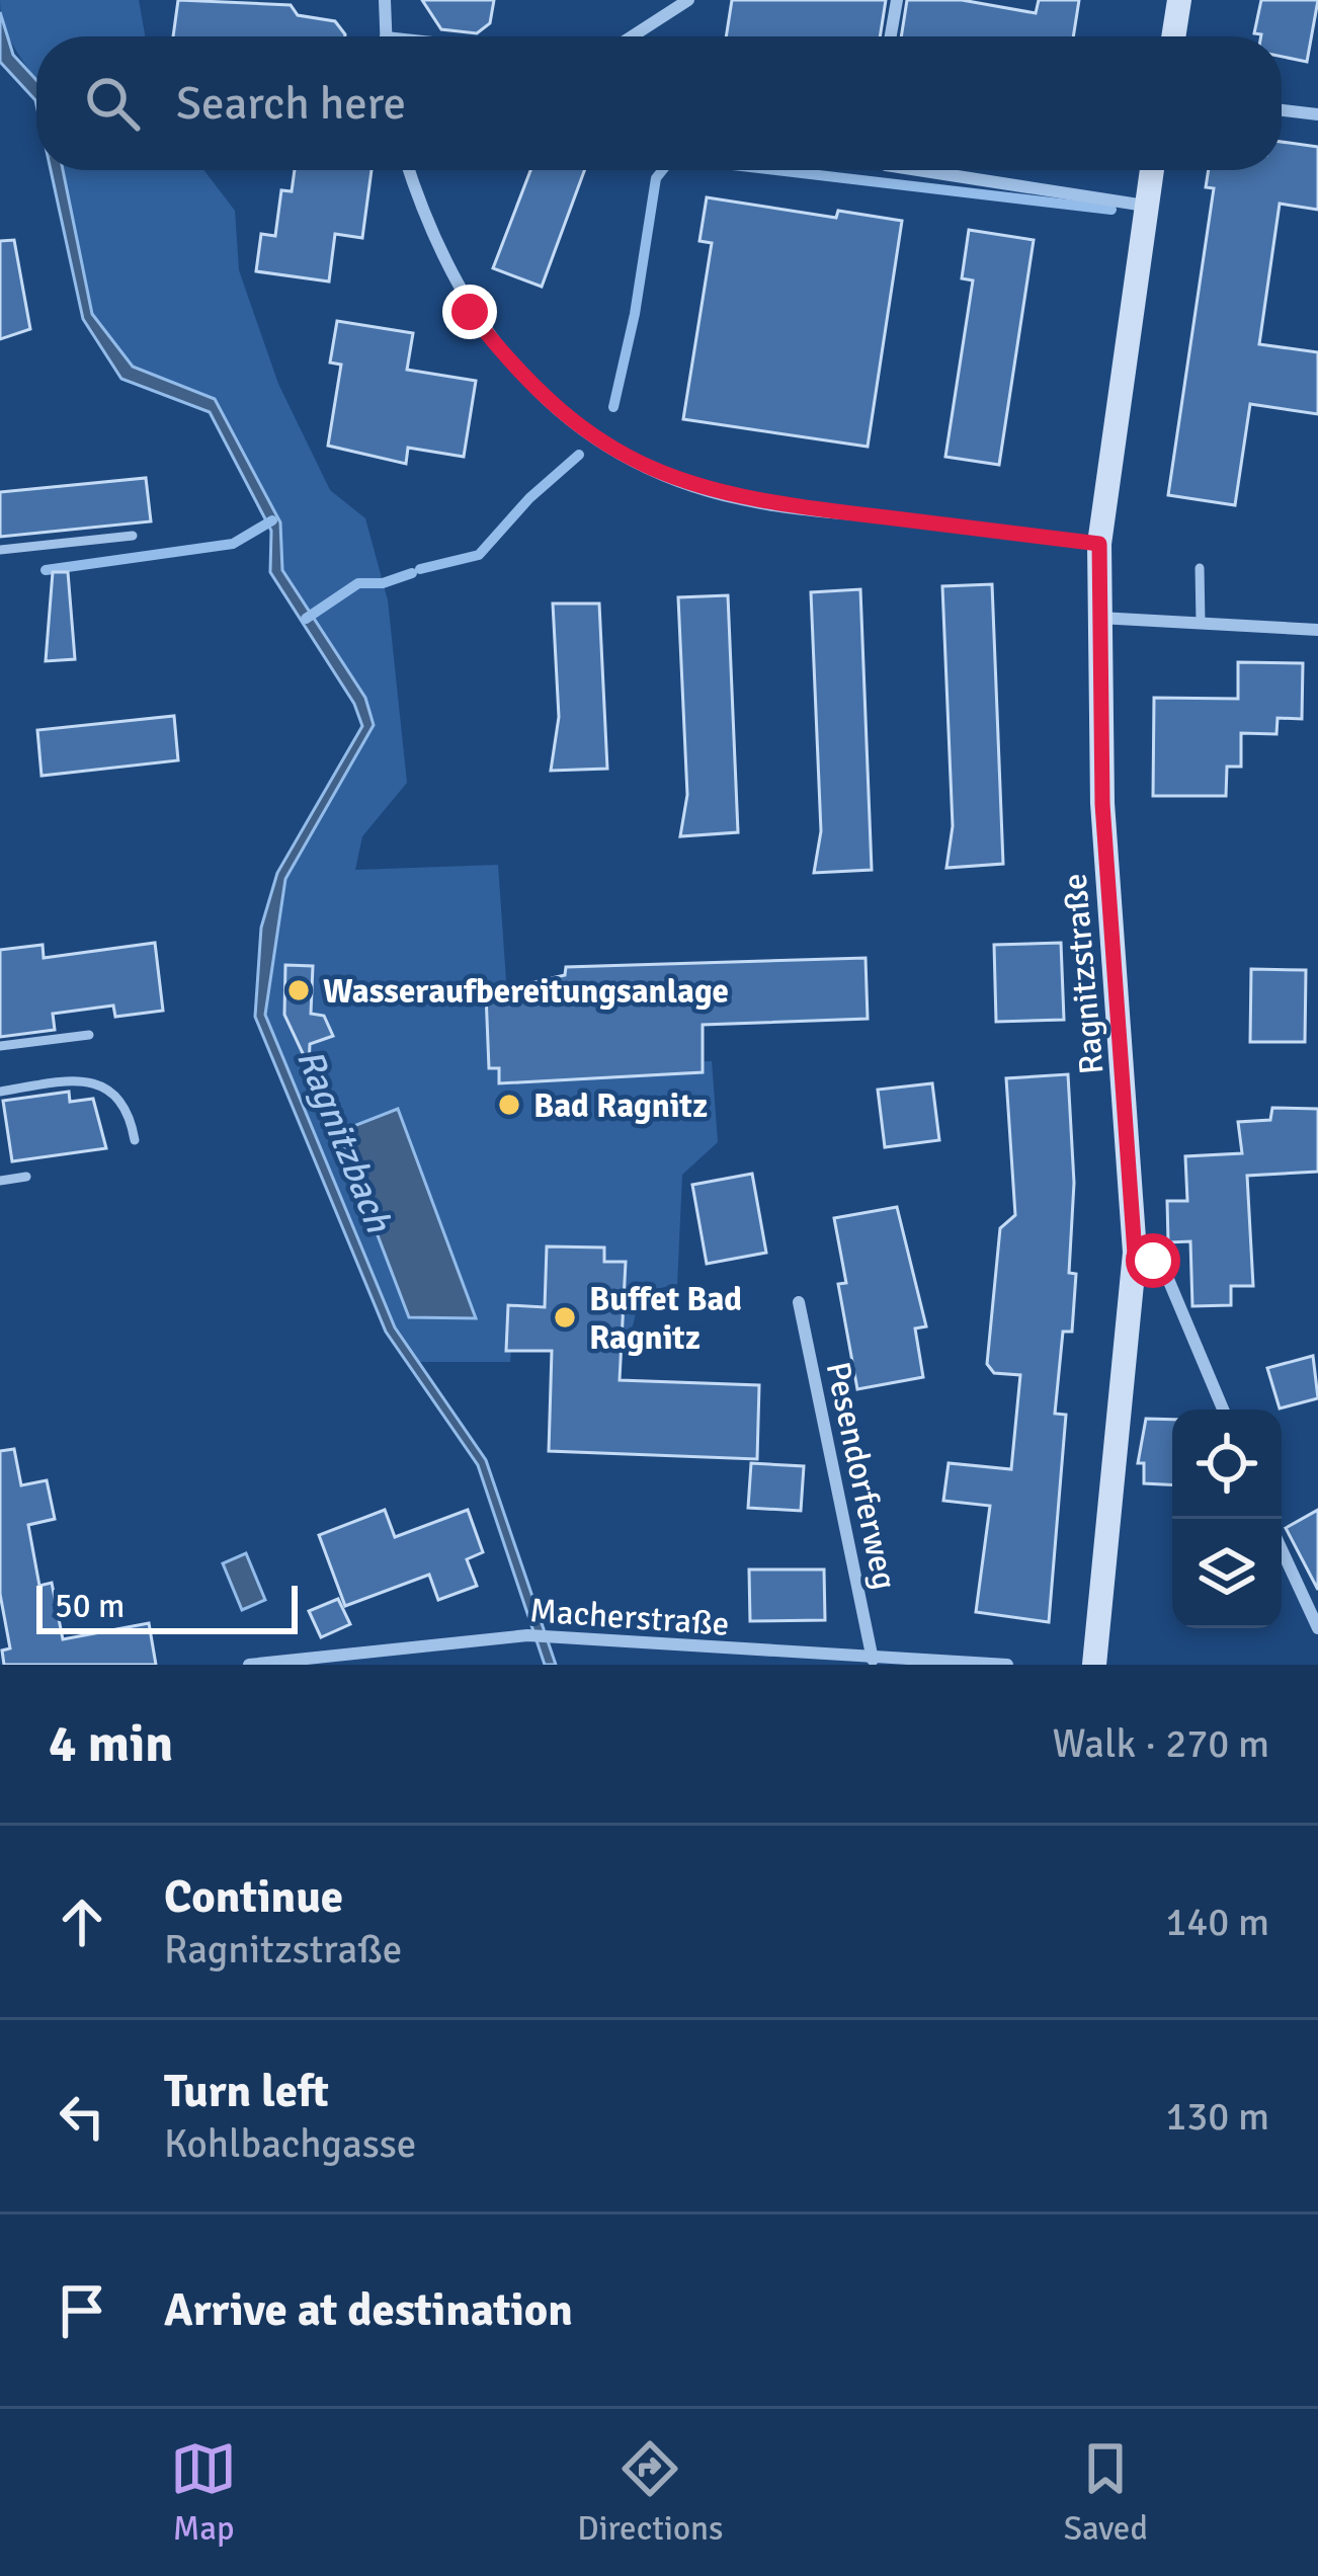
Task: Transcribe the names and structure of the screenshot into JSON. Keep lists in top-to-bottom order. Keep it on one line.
{"streets":{"main road":["Ragnitzstraße"],"street":["Pesendorferweg","Macherstraße"]},"crossings":[["Pesendorferweg","Macherstraße"]],"water":["Ragnitzbach"],"places":["Wasseraufbereitungsanlage","Bad Ragnitz","Buffet Bad Ragnitz"],"scale_bar":"50 m","page":{"search":"Search here","scale":"50 m","heading":["4 min","Walk · 270 m"],"list":[["Continue","Ragnitzstraße","140 m"],["Turn left","Kohlbachgasse","130 m"],"Arrive at destination"],"nav":["Map","Directions","Saved"]}}
